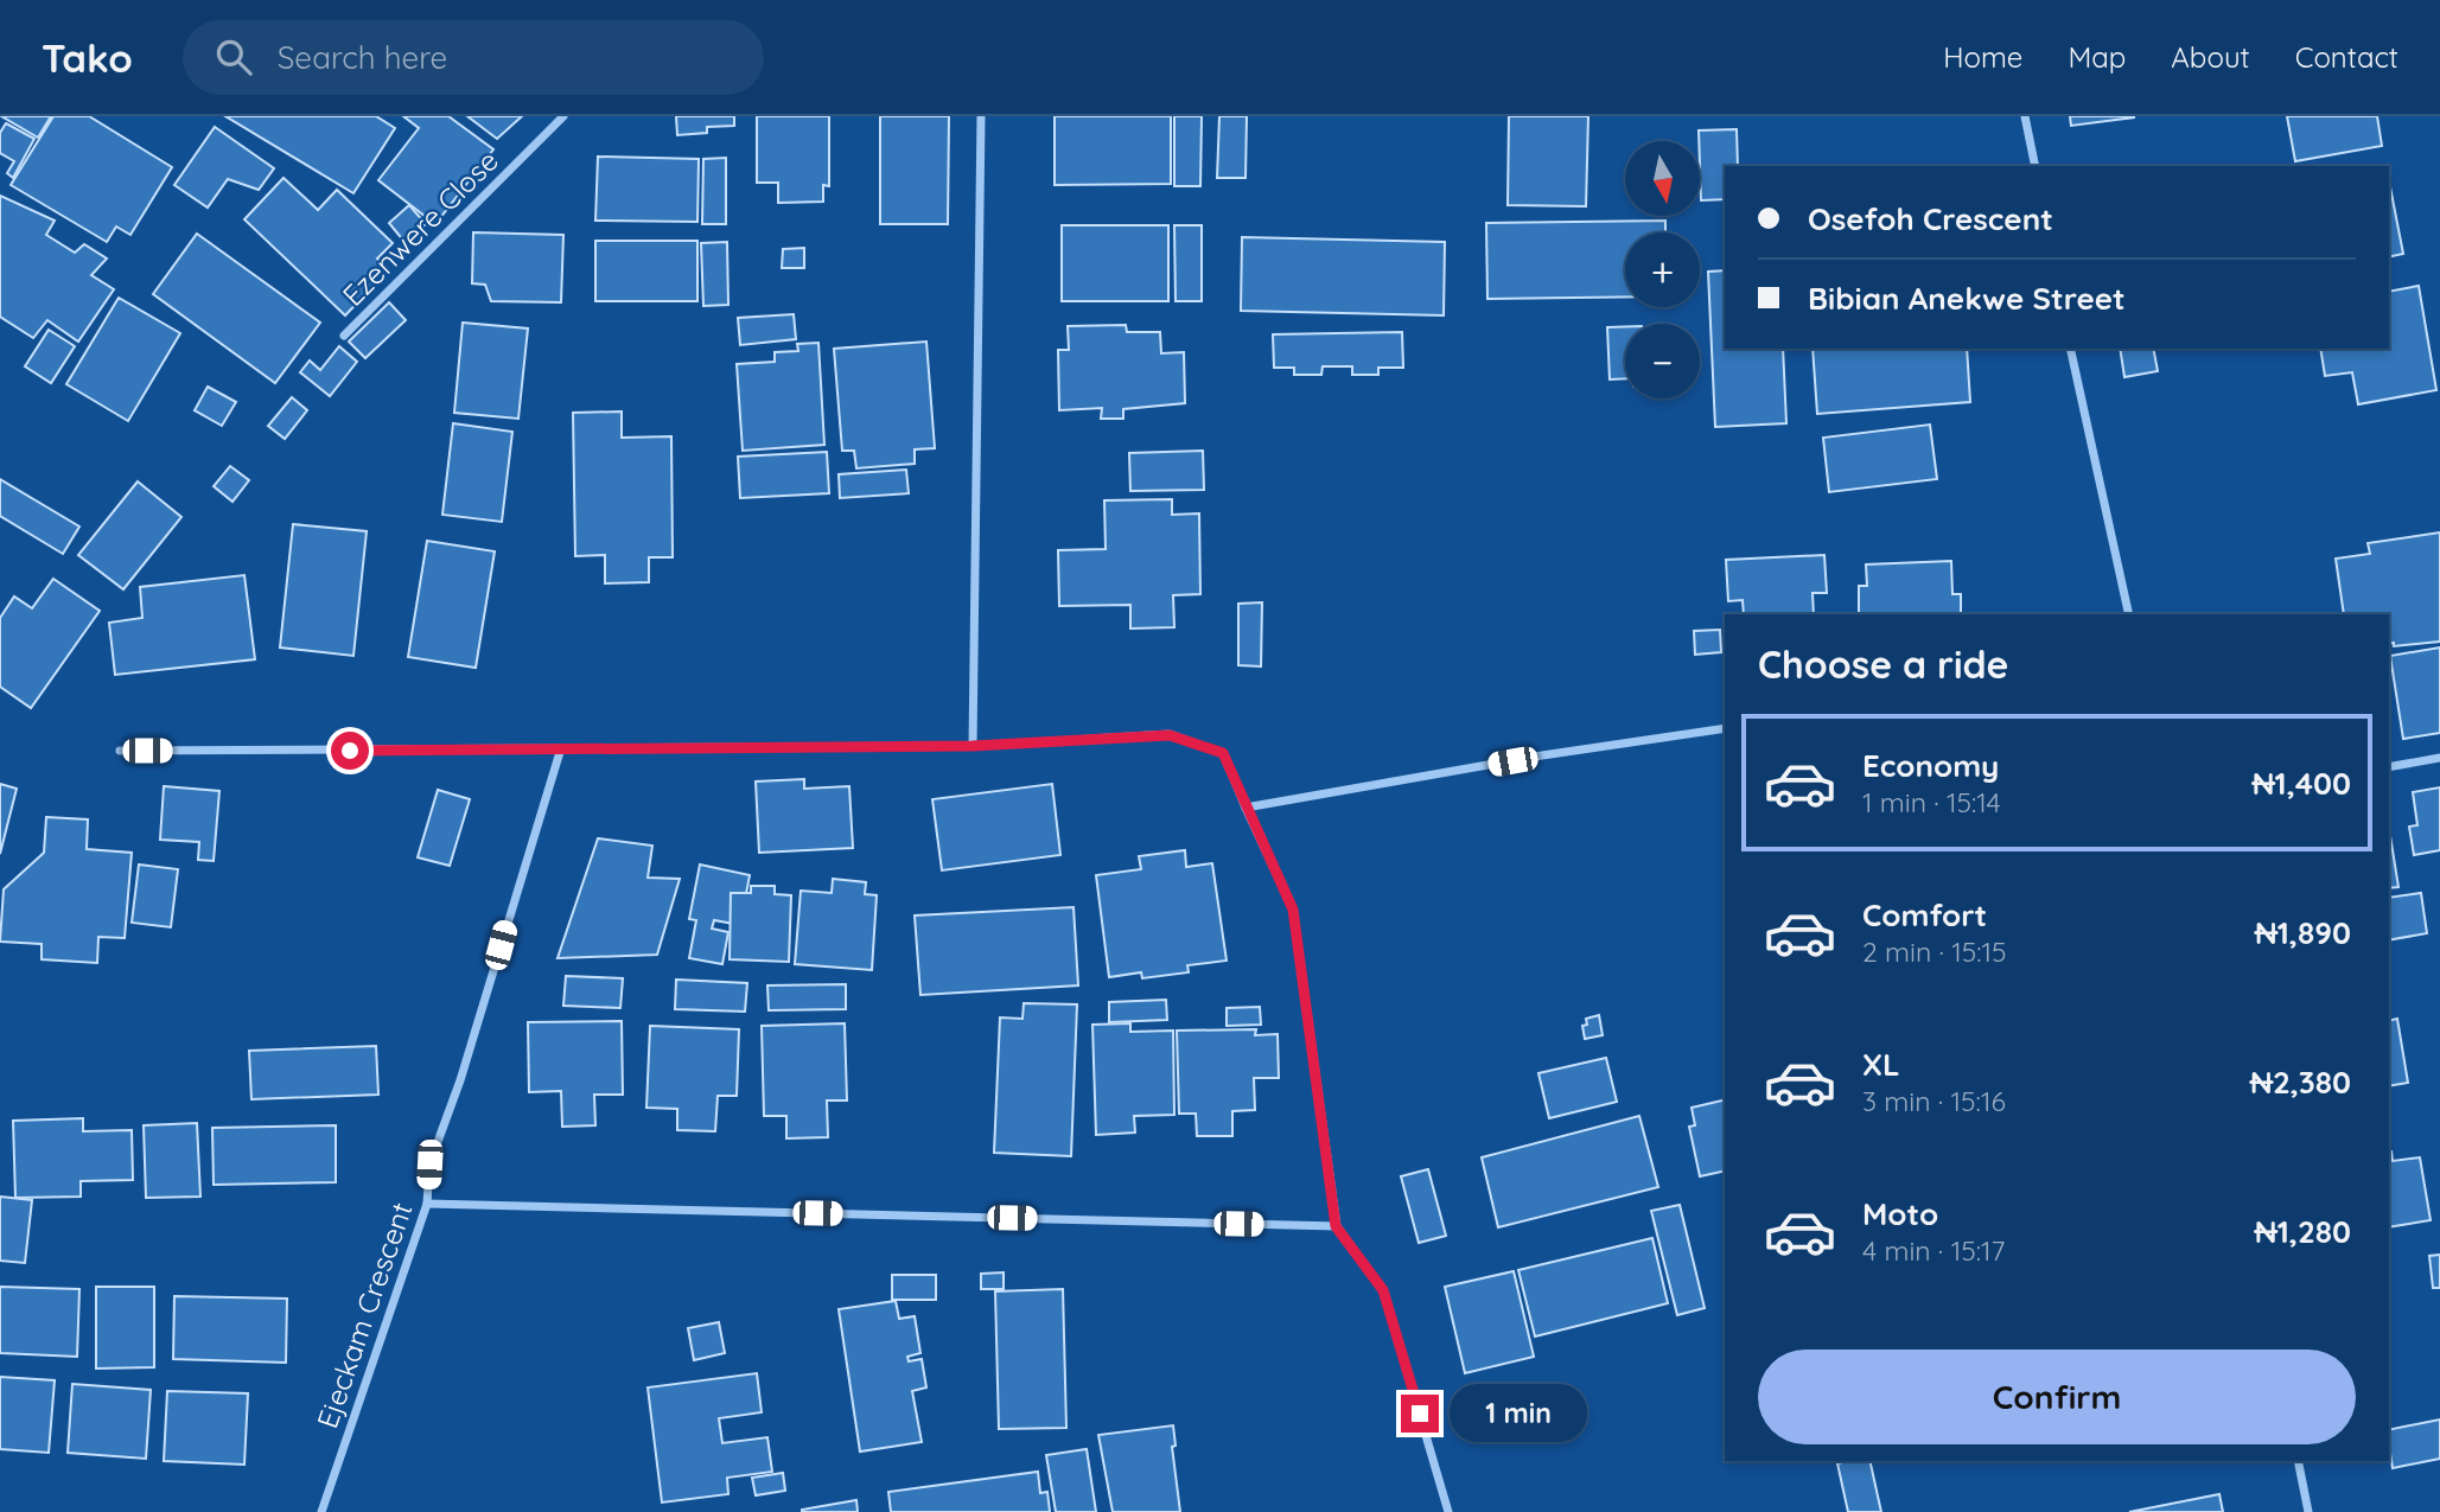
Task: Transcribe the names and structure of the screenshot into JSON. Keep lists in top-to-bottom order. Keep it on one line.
{"streets":{"street":["Ezenwere Close","Ejeckam Crescent"]},"north":"bottom","page":{"header":"Tako","search":"Search here","nav":["Home","Map","About","Contact"],"map_buttons":["+","−"],"banner":["Osefoh Crescent","Bibian Anekwe Street"],"heading":"Choose a ride","list":[{"name":"Economy","note":"1 min · 15:14","value":"₦1,400"},{"name":"Comfort","note":"2 min · 15:15","value":"₦1,890"},{"name":"XL","note":"3 min · 15:16","value":"₦2,380"},{"name":"Moto","note":"4 min · 15:17","value":"₦1,280"}],"buttons":"Confirm","bubble":"1 min"}}
